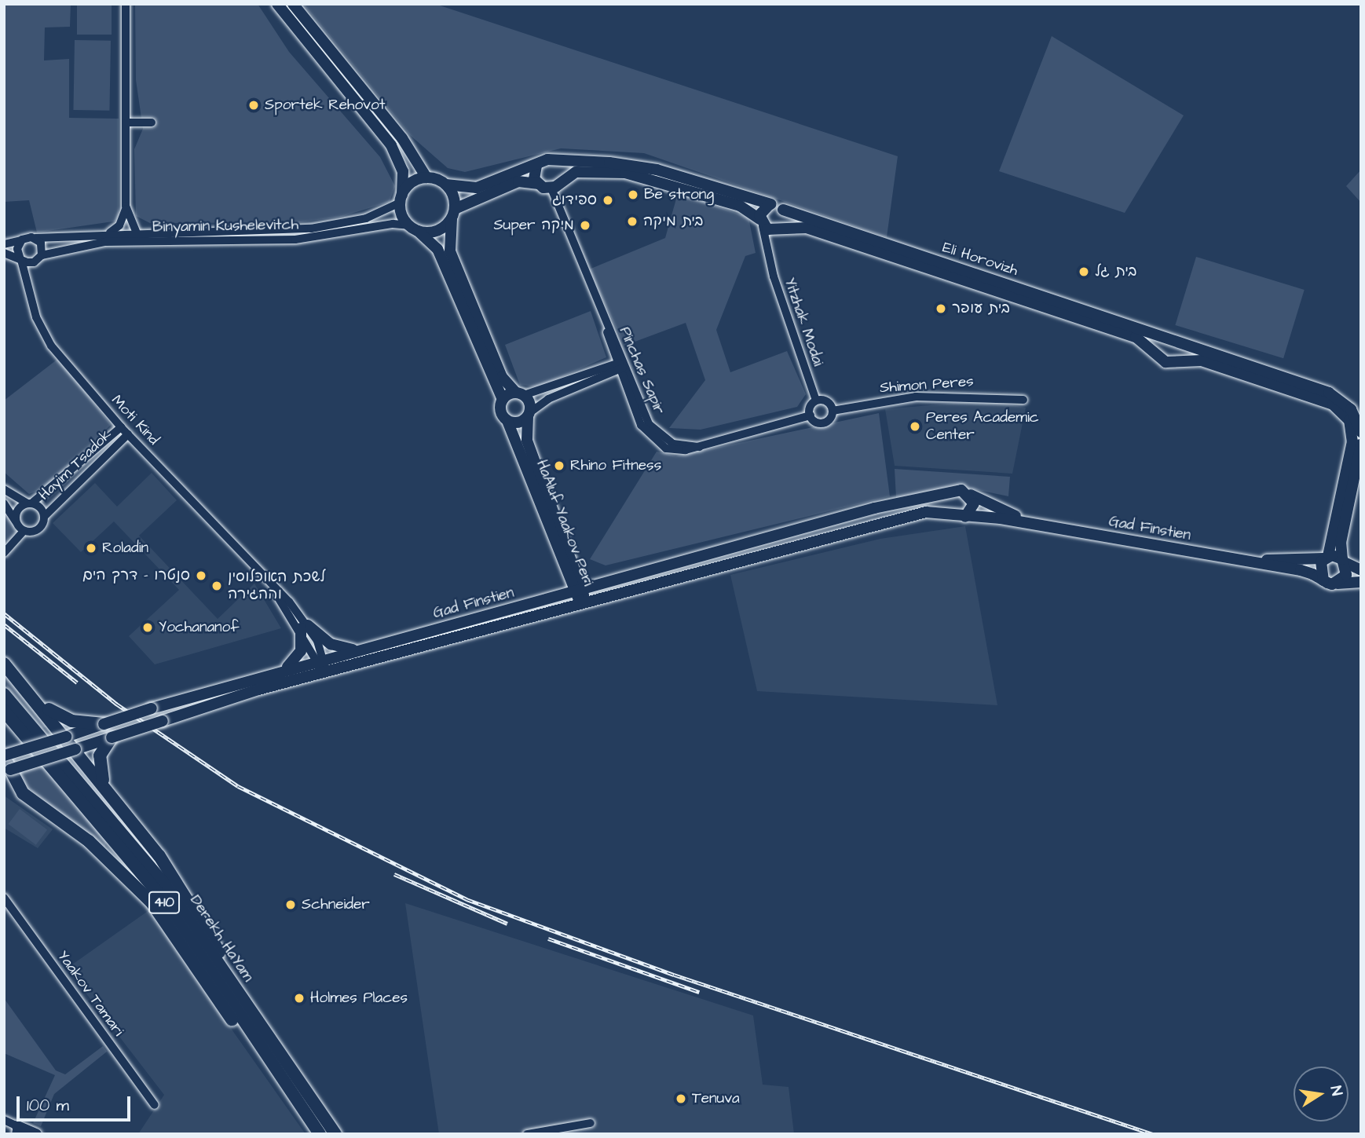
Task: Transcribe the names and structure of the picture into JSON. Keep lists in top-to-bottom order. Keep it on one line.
{"streets":{"main road":["410","Derekh HaYam"],"street":["Binyamin Kushelevitch","Eli Horovizh","Yitzhak Modai","Pinchas Sapir","Shimon Peres","Moti Kind","Hayim Tsadok","HaAluf Yaakov Peri","Gad Finstien","Yaakov Tamari"]},"crossings":[["Binyamin Kushelevitch","Moti Kind"],["Eli Horovizh","Yitzhak Modai"],["Moti Kind","Hayim Tsadok"],["Moti Kind","Gad Finstien"],["HaAluf Yaakov Peri","Gad Finstien"]],"places":["Sportek Rehovot","Be strong","ספידוג","בית מיקה","Super מיקה","בית גל","בית עופר","Peres Academic Center","Rhino Fitness","Roladin","סנטרו - דרך הים","לשכת האוכלוסין וההגירה","Yochananof","Schneider","Holmes Places","Tenuva"],"scale_bar":"100 m","north":"right"}
